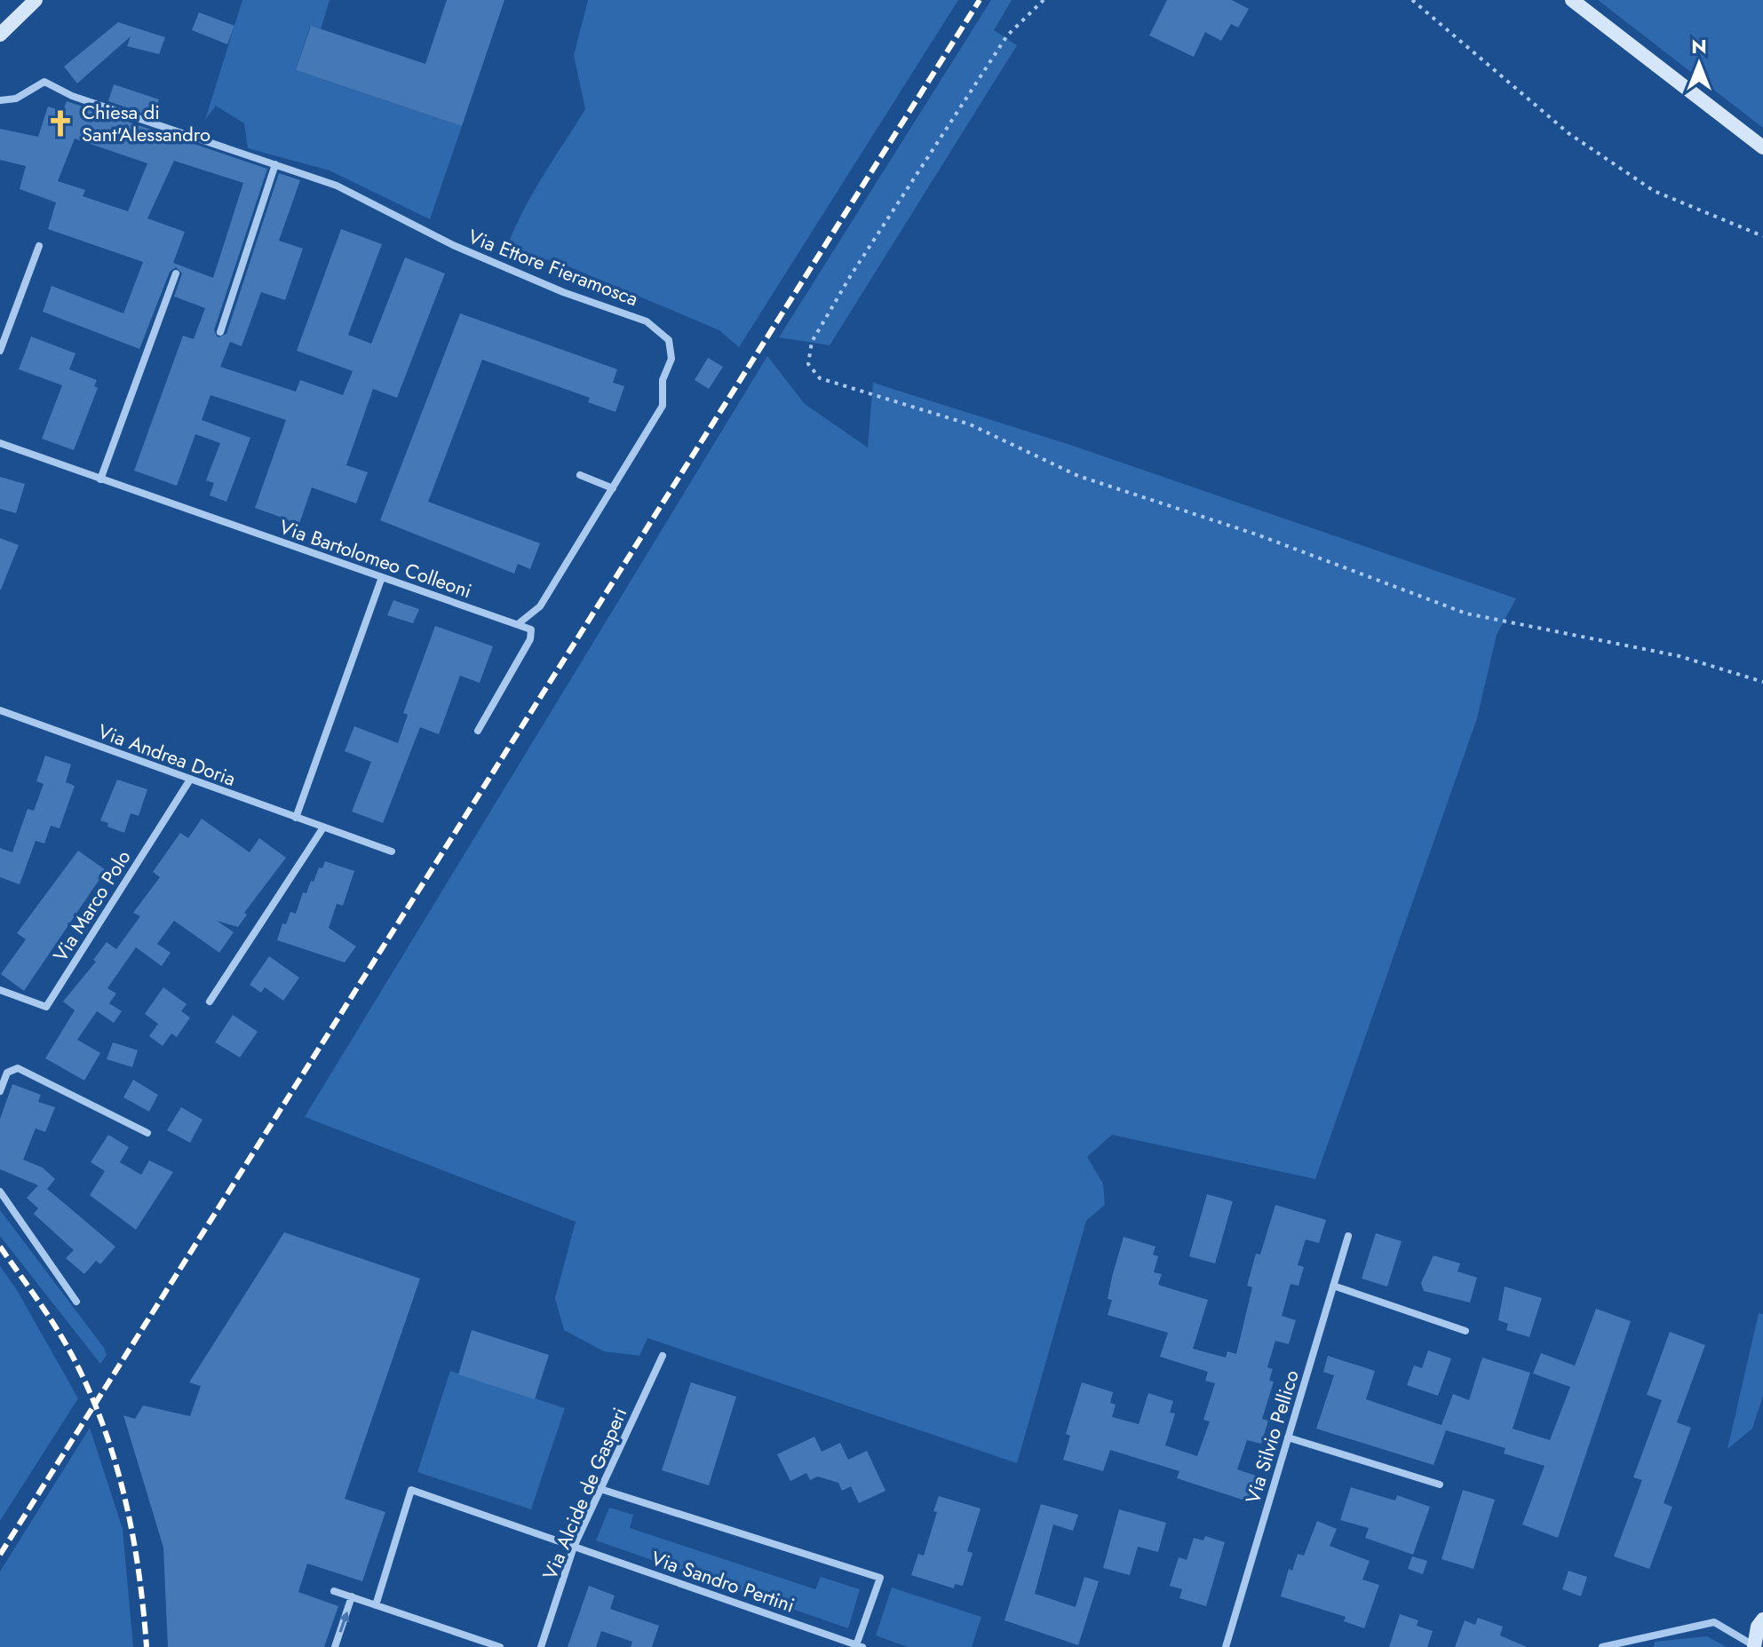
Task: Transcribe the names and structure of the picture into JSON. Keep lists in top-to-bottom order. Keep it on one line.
{"streets":{"street":["Via Ettore Fieramosca","Via Bartolomeo Colleoni","Via Andrea Doria","Via Marco Polo","Via Silvio Pellico","Via Alcide de Gasperi","Via Sandro Pertini"]},"crossings":[["Via Ettore Fieramosca","Via Bartolomeo Colleoni"],["Via Andrea Doria","Via Marco Polo"],["Via Alcide de Gasperi","Via Sandro Pertini"]],"places":{"church":["Chiesa di Sant'Alessandro"]},"north":"top"}
